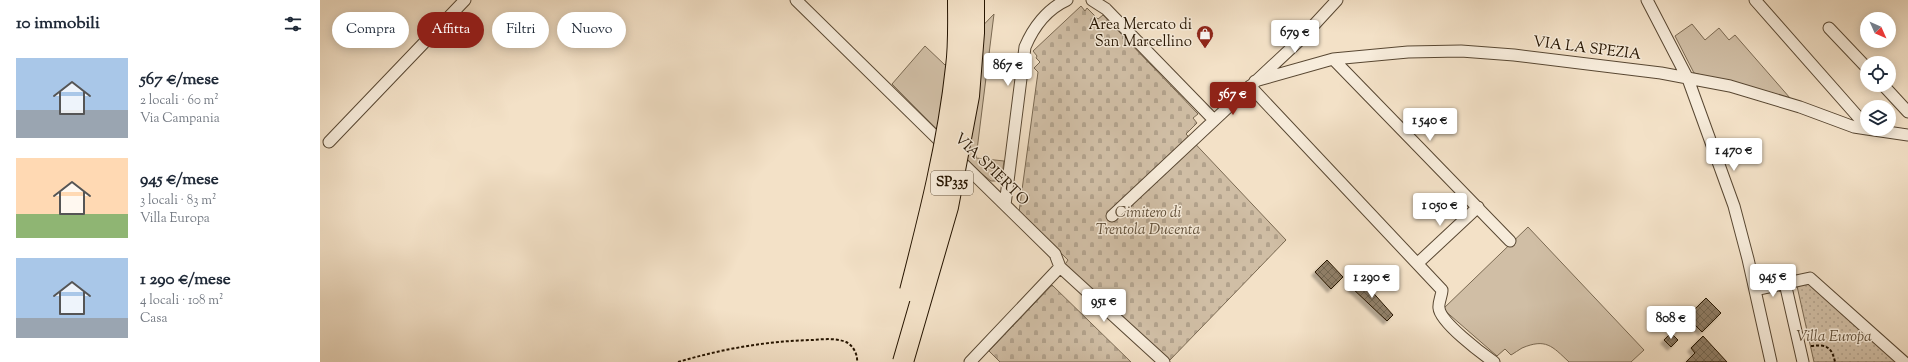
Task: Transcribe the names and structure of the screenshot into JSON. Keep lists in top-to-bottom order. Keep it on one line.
{"streets":{"highway":["SP335"],"street":["VIA LA SPEZIA","VIA SPIERTO"]},"parks":["Cimitero di Trentola Ducenta","Villa Europa"],"places":{"shop":["Area Mercato di San Marcellino"]},"north":"bottom right","page":{"heading":"10 immobili","chip":["Compra","Affitta","Filtri","Nuovo"],"price":["679 €","867 €","567 €","1 540 €","1 470 €","1 050 €","945 €","1 290 €","951 €","808 €"],"list":[{"name":"567 €/mese","note":"2 locali · 60 m² · Via Campania"},{"name":"945 €/mese","note":"3 locali · 83 m² · Villa Europa"},{"name":"1 290 €/mese","note":"4 locali · 108 m² · Casa"}]}}
